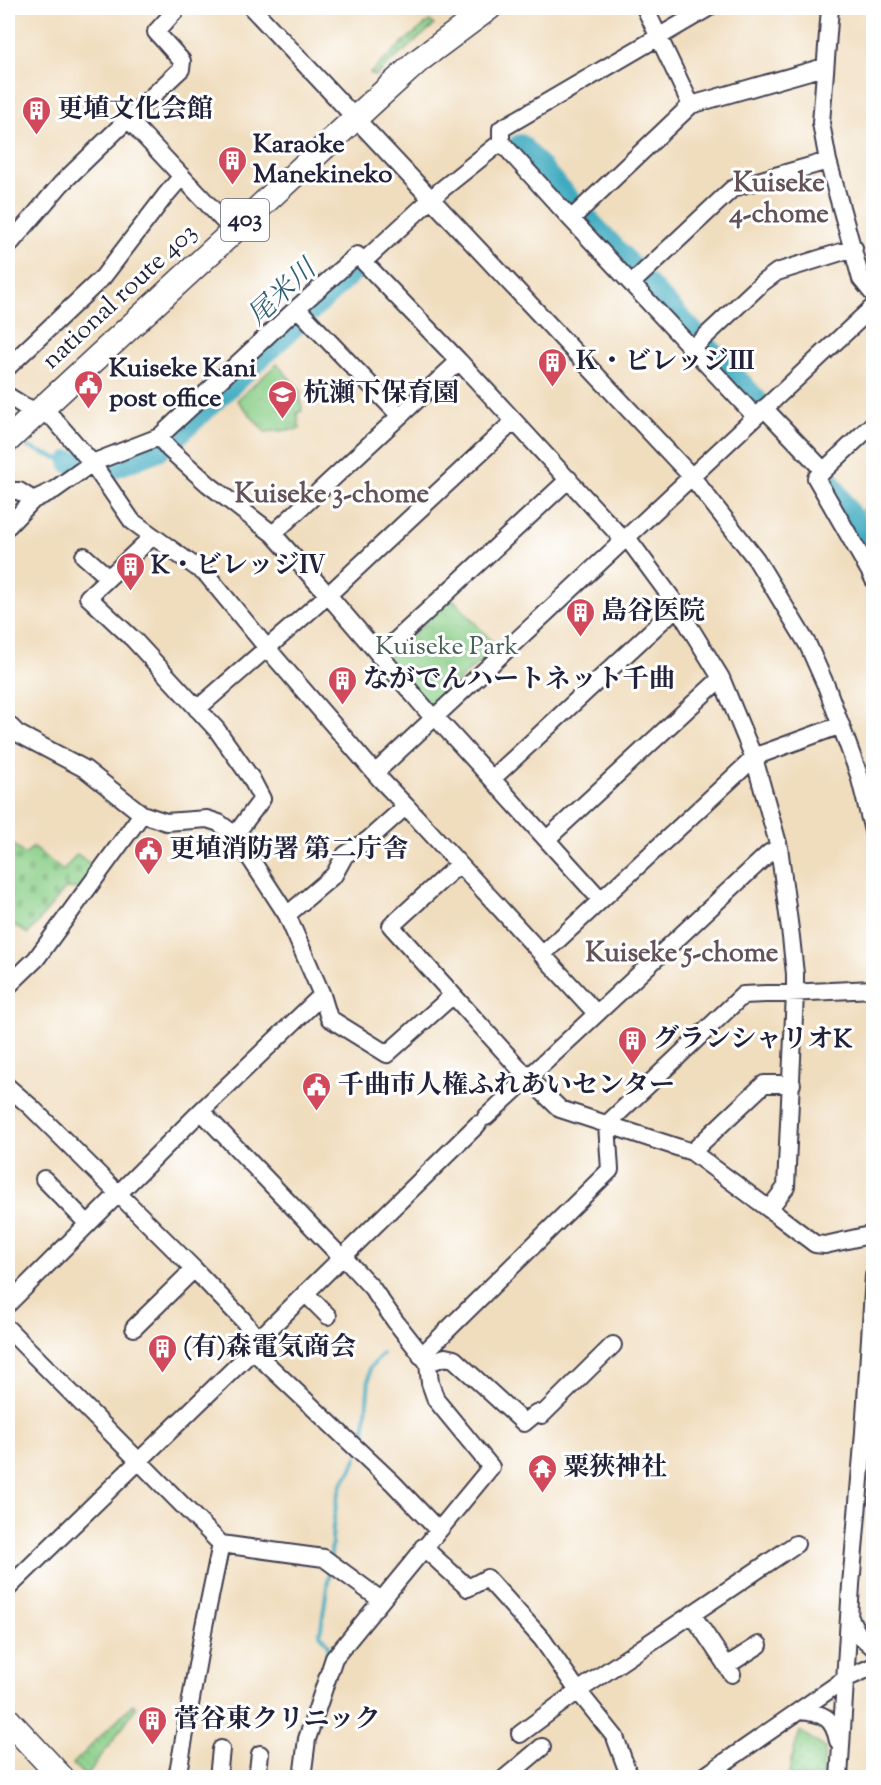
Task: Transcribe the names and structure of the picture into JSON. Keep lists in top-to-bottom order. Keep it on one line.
{"streets":{"highway":["403","national route 403"]},"districts":["Kuiseke 4-chome","Kuiseke 3-chome","Kuiseke 5-chome"],"water":["尾米川"],"parks":["Kuiseke Park"],"places":{"building":["更埴文化会館","Karaoke Manekineko","Ｋ・ビレッジⅢ","K・ビレッジⅣ","島谷医院","ながでんハートネット千曲","グランシャリオK","(有)森電気商会","菅谷東クリニック"],"public building":["Kuiseke Kani post office","更埴消防署 第二庁舎","千曲市人権ふれあいセンター"],"school or university":["杭瀬下保育園"],"temple":["粟狹神社"]}}
